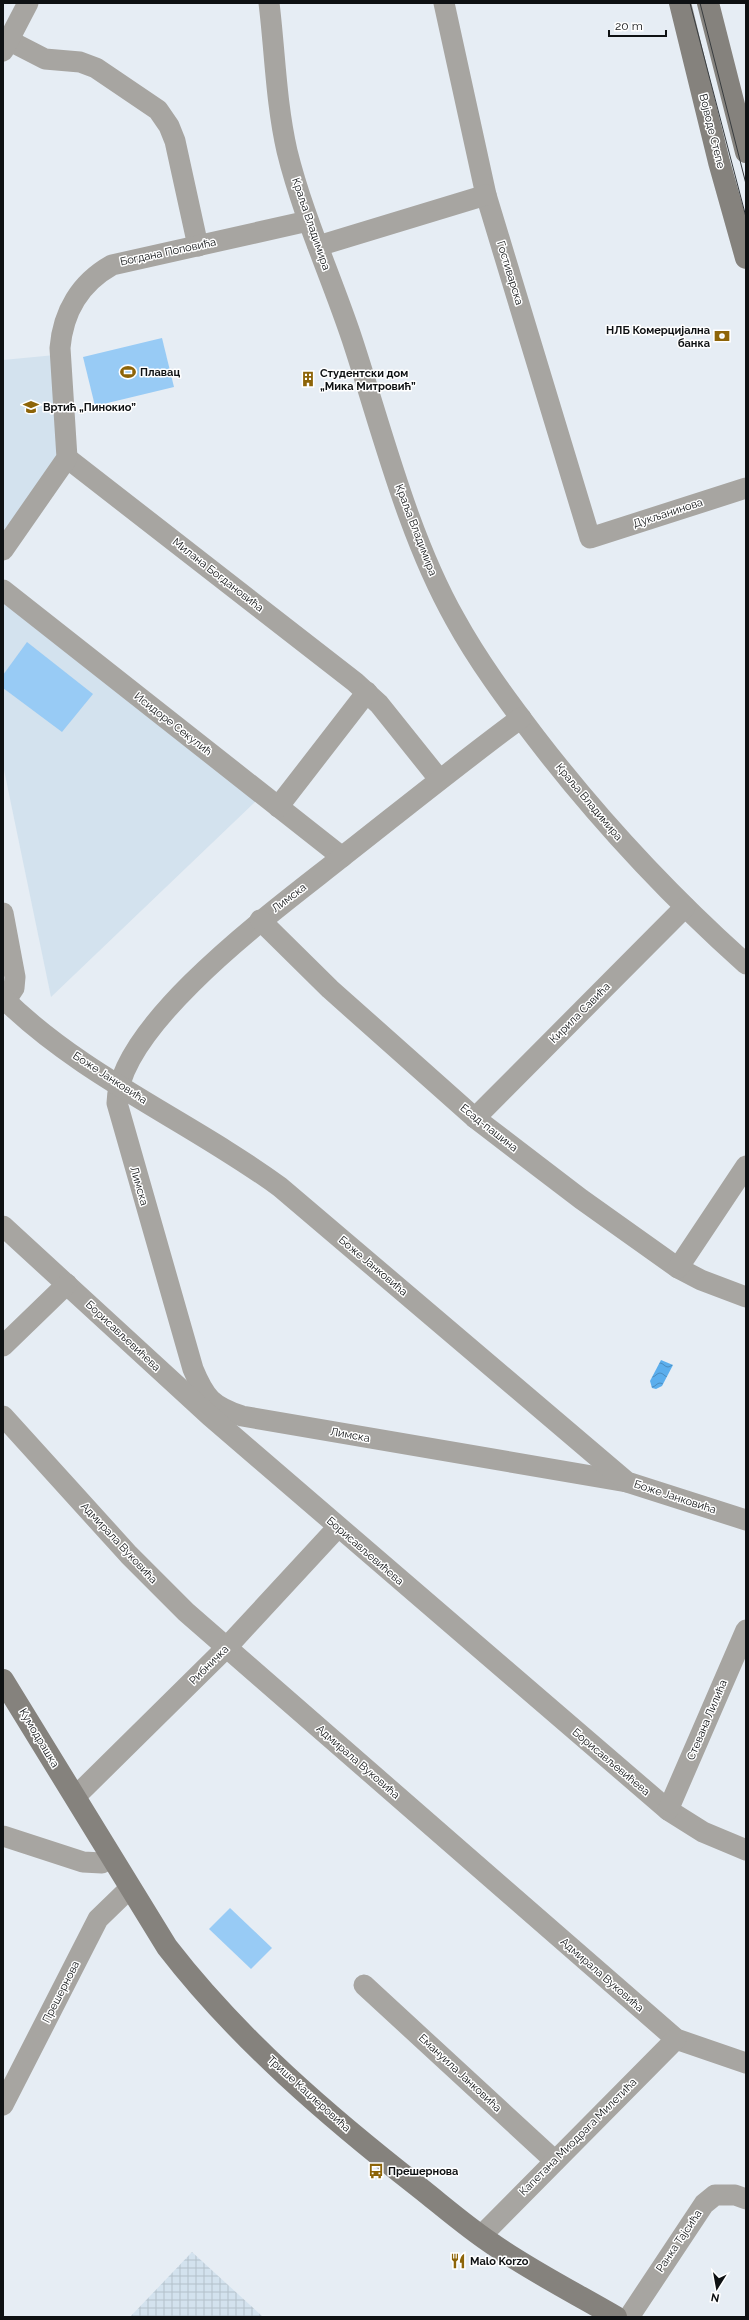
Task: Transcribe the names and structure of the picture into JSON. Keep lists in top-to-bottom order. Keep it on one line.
{"streets":{"street":["Војводе Степе","Краља Владимира","Богдана Поповића","Гостиварска","Дукљанинова","Милана Богдановића","Исидоре Секулић","Лимска","Кирила Савића","Боже Јанковића","Есад-пашина","Борисављевићева","Адмирала Вуковића","Рибничка","Стевана Лилића","Кумодрашка","Прешернова","Емануила Јанковића","Трише Кацлеровића","Капетана Миодрага Милетића","Ранка Тајсића"]},"crossings":[["Краља Владимира","Богдана Поповића"],["Краља Владимира","Лимска"],["Краља Владимира","Кирила Савића"],["Богдана Поповића","Милана Богдановића"],["Гостиварска","Дукљанинова"],["Милана Богдановића","Лимска"],["Исидоре Секулић","Лимска"],["Лимска","Боже Јанковића"],["Лимска","Есад-пашина"],["Кирила Савића","Есад-пашина"],["Борисављевићева","Рибничка"],["Борисављевићева","Стевана Лилића"],["Адмирала Вуковића","Рибничка"],["Адмирала Вуковића","Капетана Миодрага Милетића"],["Рибничка","Кумодрашка"],["Рибничка","Трише Кацлеровића"],["Кумодрашка","Трише Кацлеровића"],["Прешернова","Трише Кацлеровића"],["Емануила Јанковића","Капетана Миодрага Милетића"],["Трише Кацлеровића","Капетана Миодрага Милетића"]],"places":{"bank":["НЛБ Комерцијална банка"],"sports":["Плавац"],"building":["Студентски дом „Мика Митровић”"],"school or university":["Вртић „Пинокио”"],"bus stop":["Прешернова"],"restaurant":["Malo Korzo"]},"scale_bar":"20 m","north":"bottom"}
